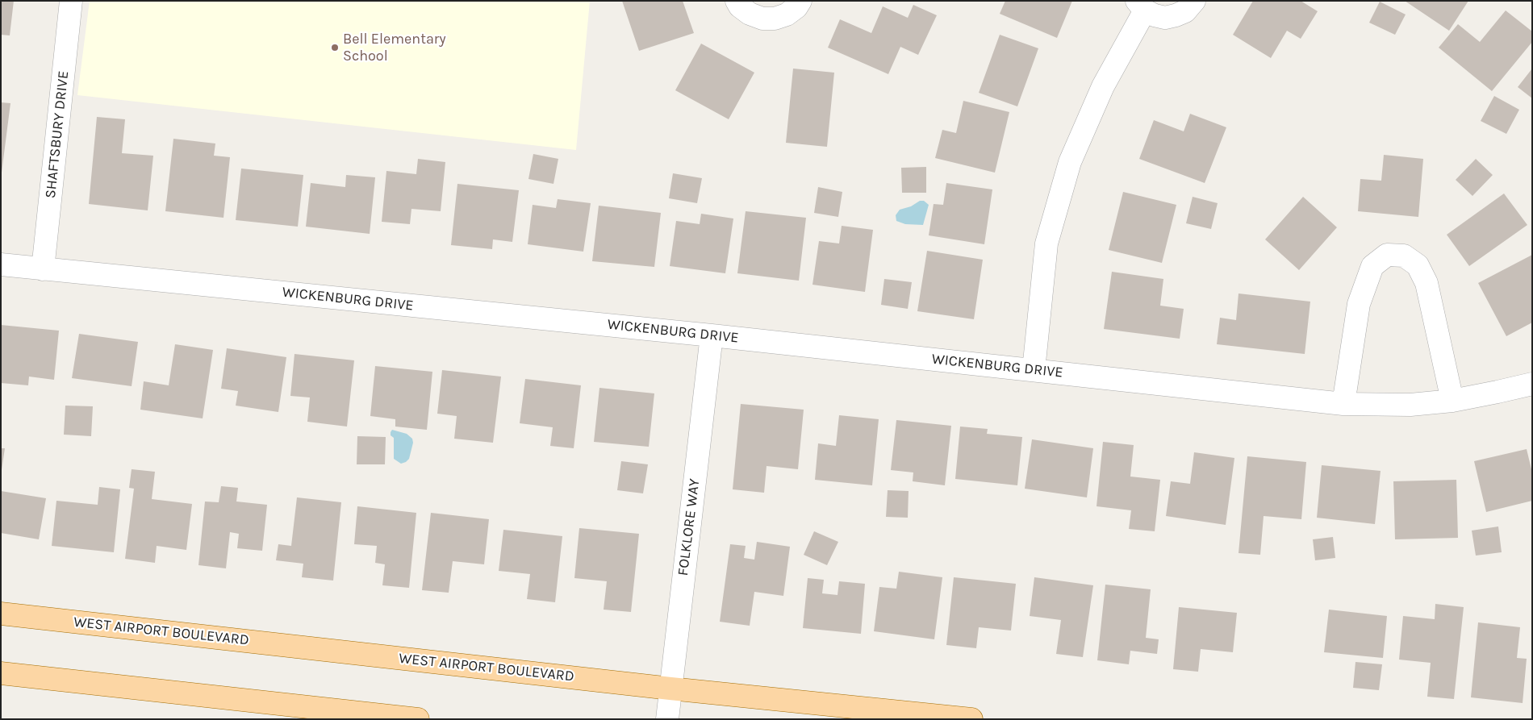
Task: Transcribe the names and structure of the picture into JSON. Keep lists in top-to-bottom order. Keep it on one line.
{"streets":{"main road":["WEST AIRPORT BOULEVARD"],"street":["SHAFTSBURY DRIVE","WICKENBURG DRIVE","FOLKLORE WAY"]},"crossings":[["SHAFTSBURY DRIVE","WICKENBURG DRIVE"],["WICKENBURG DRIVE","FOLKLORE WAY"],["FOLKLORE WAY","WEST AIRPORT BOULEVARD"]],"places":["Bell Elementary School"]}
